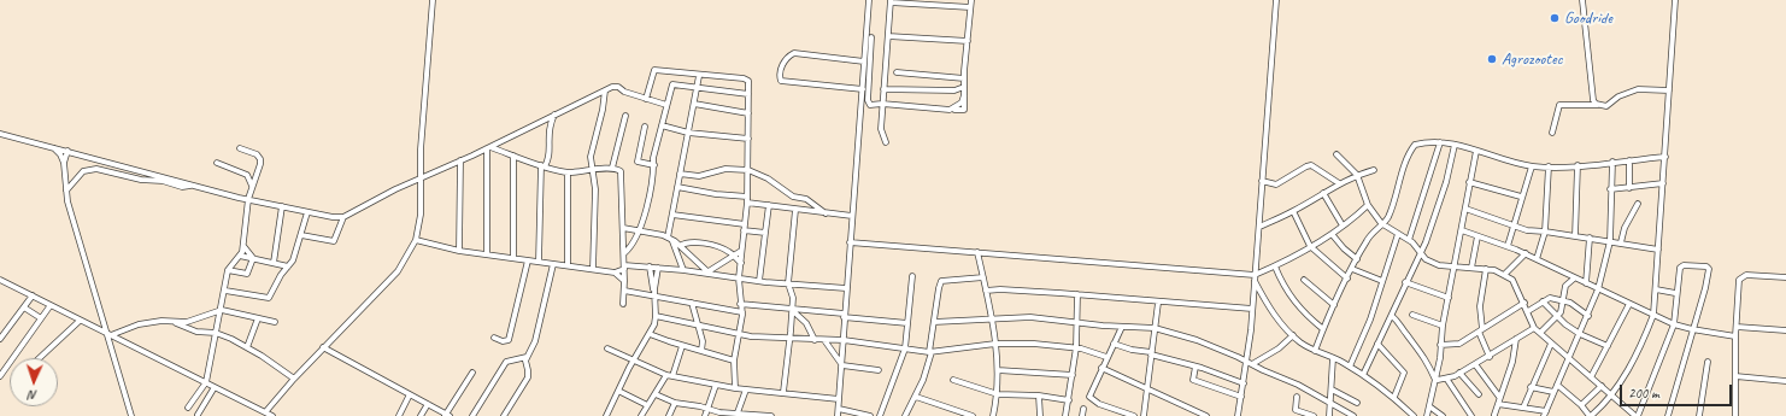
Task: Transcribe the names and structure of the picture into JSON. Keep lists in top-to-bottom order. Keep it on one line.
{"places":["Goodride","Agrozootec"],"scale_bar":"200 m","north":"bottom"}
